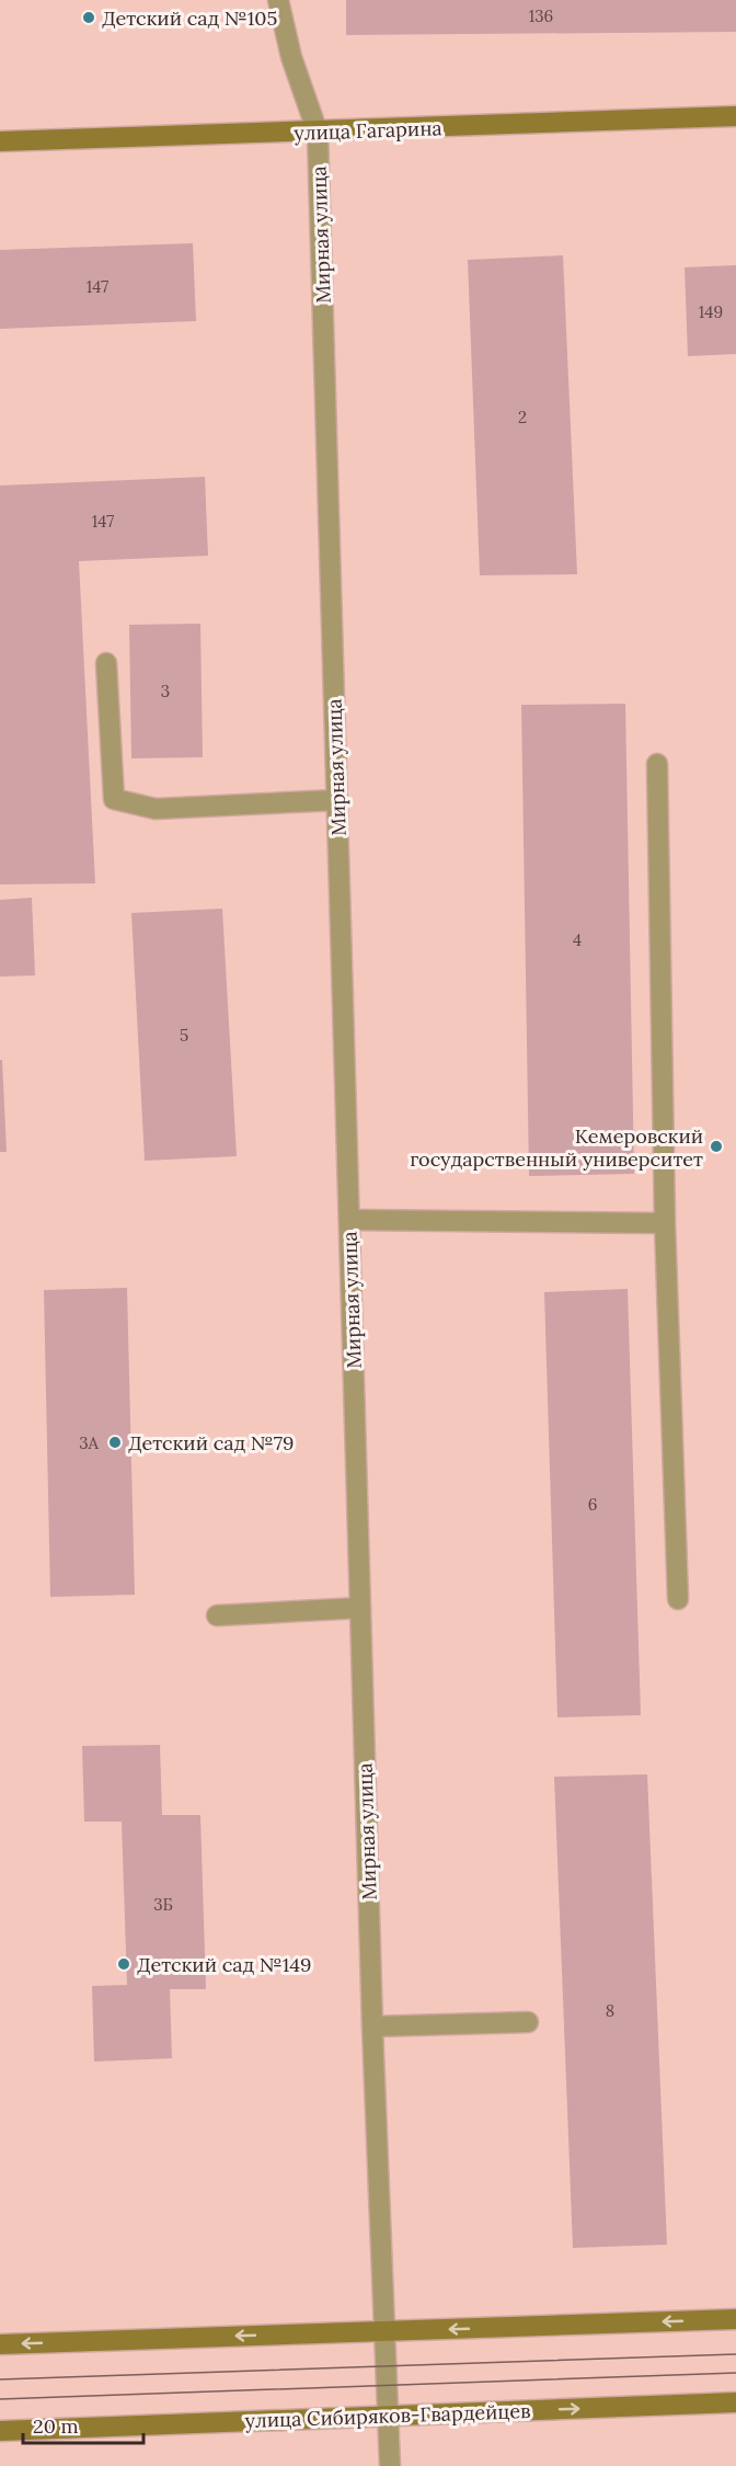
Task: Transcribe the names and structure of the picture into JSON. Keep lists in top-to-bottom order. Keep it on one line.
{"streets":{"main road":["улица Гагарина","улица Сибиряков-Гвардейцев"],"street":["Мирная улица"]},"crossings":[["улица Гагарина","Мирная улица"],["Мирная улица","улица Сибиряков-Гвардейцев"]],"places":["Детский сад №105","Кемеровский государственный университет","Детский сад №79","Детский сад №149"],"house_numbers":["136","147","149","2","147","3","4","5","3А","6","3Б","8"],"scale_bar":"20 m"}
